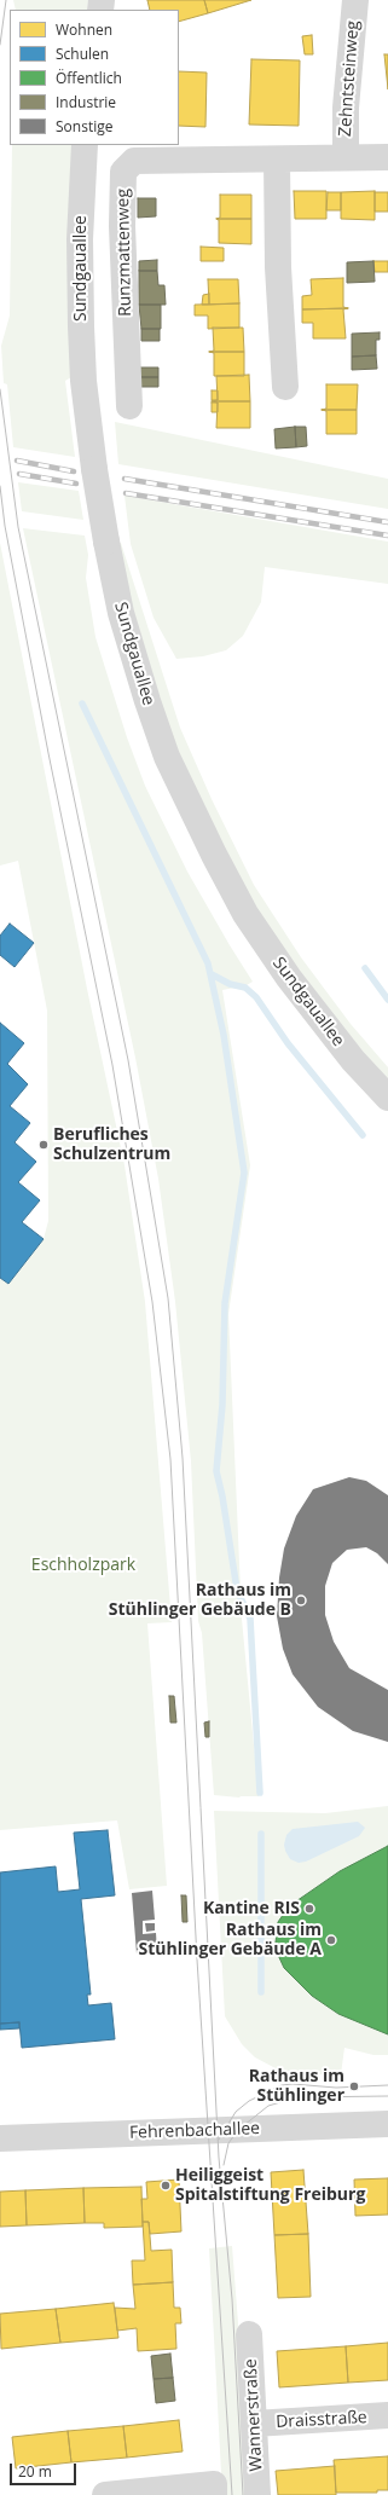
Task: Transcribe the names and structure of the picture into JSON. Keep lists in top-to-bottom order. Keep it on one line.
{"streets":{"street":["Zehntsteinweg","Runzmattenweg","Sundgauallee","Fehrenbachallee","Wannerstraße","Draisstraße"]},"crossings":[["Zehntsteinweg","Runzmattenweg"],["Wannerstraße","Draisstraße"]],"parks":["Eschholzpark"],"places":["Berufliches Schulzentrum","Rathaus im Stühlinger Gebäude B","Kantine RIS","Rathaus im Stühlinger Gebäude A","Rathaus im Stühlinger","Heiliggeist Spitalstiftung Freiburg"],"legend":["Wohnen","Schulen","Öffentlich","Industrie","Sonstige"],"scale_bar":"20 m"}
